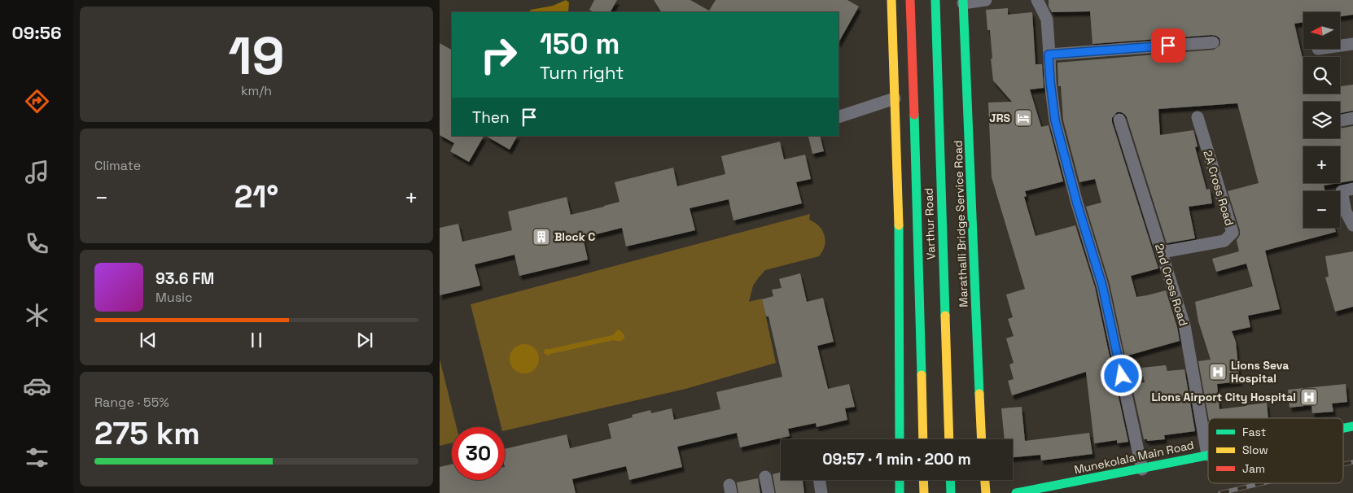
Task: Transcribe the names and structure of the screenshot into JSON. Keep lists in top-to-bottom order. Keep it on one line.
{"streets":{"street":["2A Cross Road","Varthur Road","Marathalli Bridge Service Road","2nd Cross Road","Munekolala Main Road"]},"crossings":[["2A Cross Road","2nd Cross Road"],["2nd Cross Road","Munekolala Main Road"]],"places":{"hotel":["JRS"],"building":["Block C"],"hospital":["Lions Seva Hospital","Lions Airport City Hospital"]},"legend":["Fast","Slow","Jam"],"north":"left","page":{"tabs":"09:56","tile":[["19","km/h"],"Climate",["Range · 55%","275 km"]],"map_buttons":["+","−"],"turn":["150 m","Turn right"],"then":"Then","heat":["−","21°","+"],"song":["93.6 FM","Music"],"limit":"30","trip":"09:57 · 1 min · 200 m"}}
